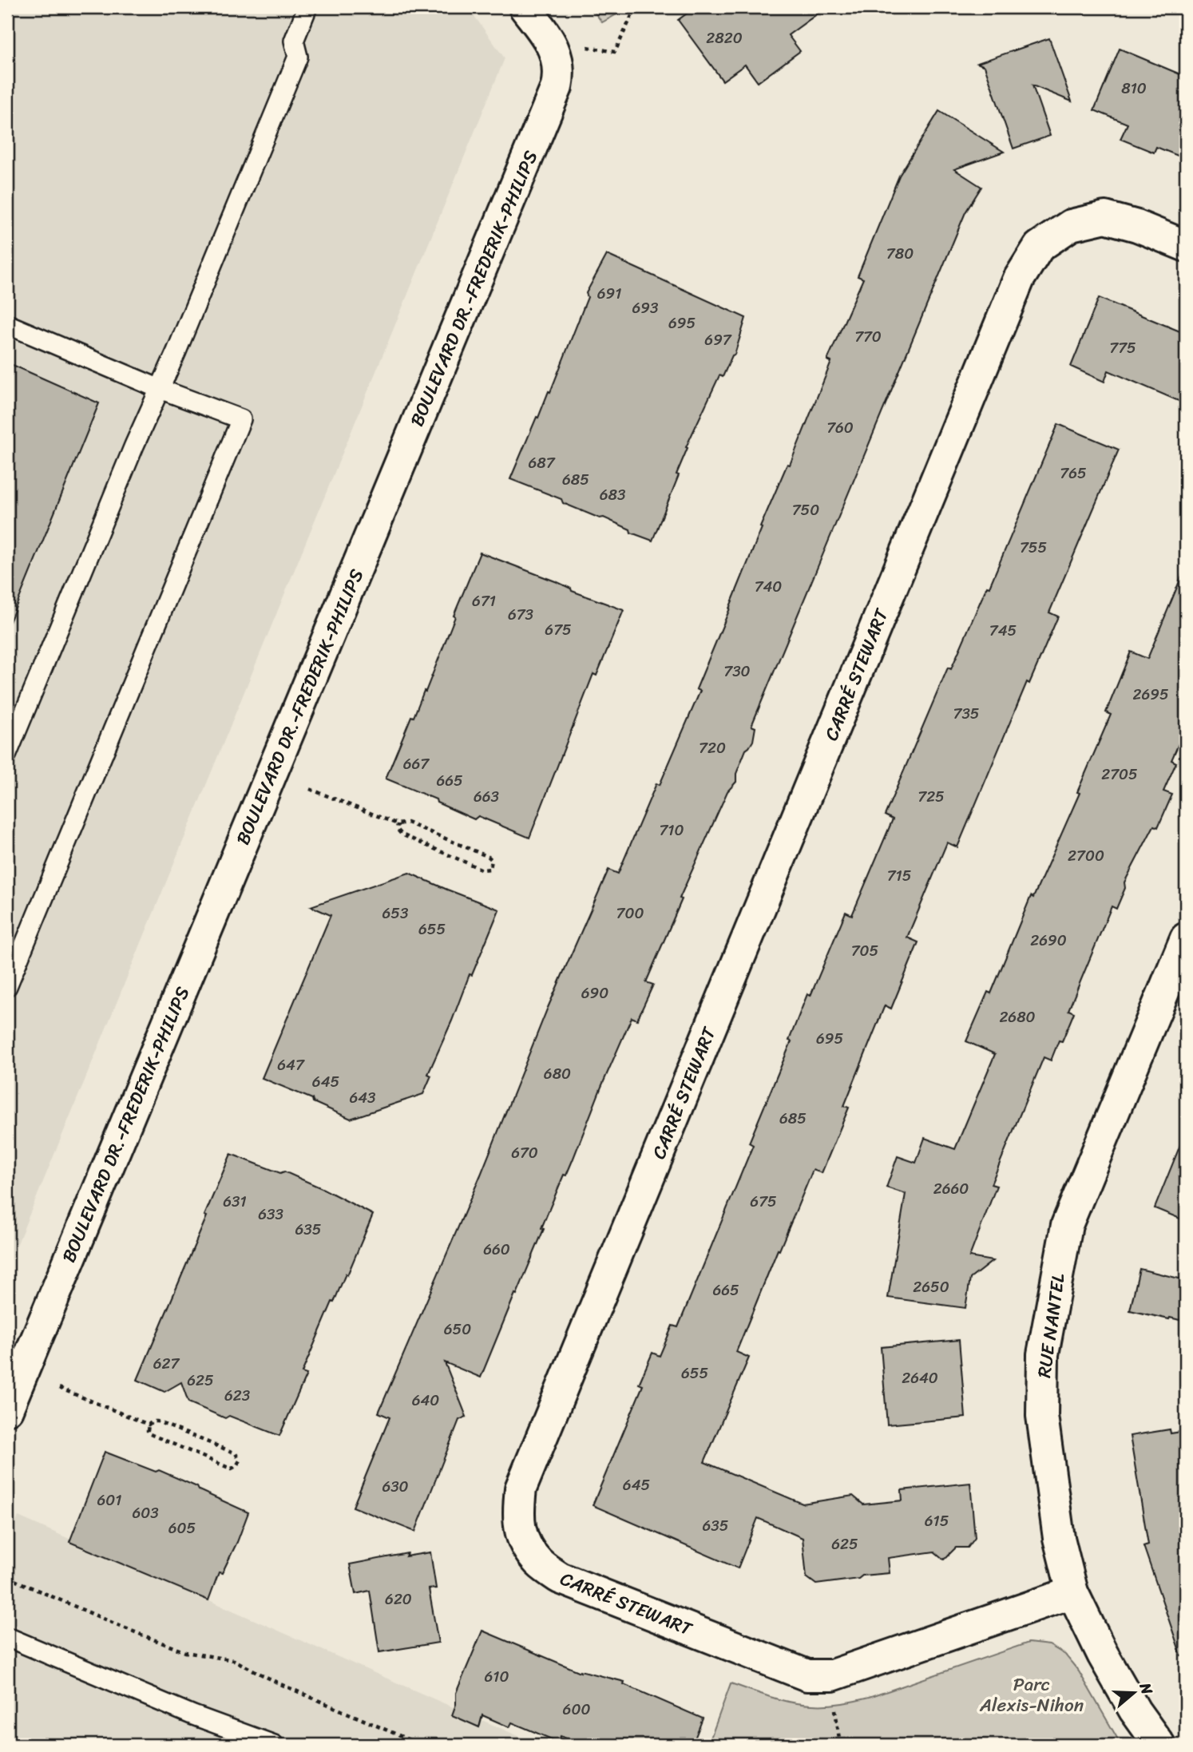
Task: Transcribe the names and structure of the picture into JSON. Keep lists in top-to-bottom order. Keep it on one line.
{"streets":{"street":["BOULEVARD DR.-FREDERIK-PHILIPS","CARRÉ STEWART","RUE NANTEL"]},"crossings":[["CARRÉ STEWART","RUE NANTEL"]],"parks":["Parc Alexis-Nihon"],"house_numbers":["2820","810","780","691","693","695","770","697","775","760","687","765","685","683","750","755","740","671","673","675","745","730","2695","735","720","667","2705","665","663","725","710","2700","715","653","700","655","2690","705","690","2680","695","647","680","645","643","685","670","2660","631","675","633","635","660","2650","665","650","627","655","2640","625","623","640","645","630","601","603","615","635","605","625","620","610","600"],"north":"right"}
